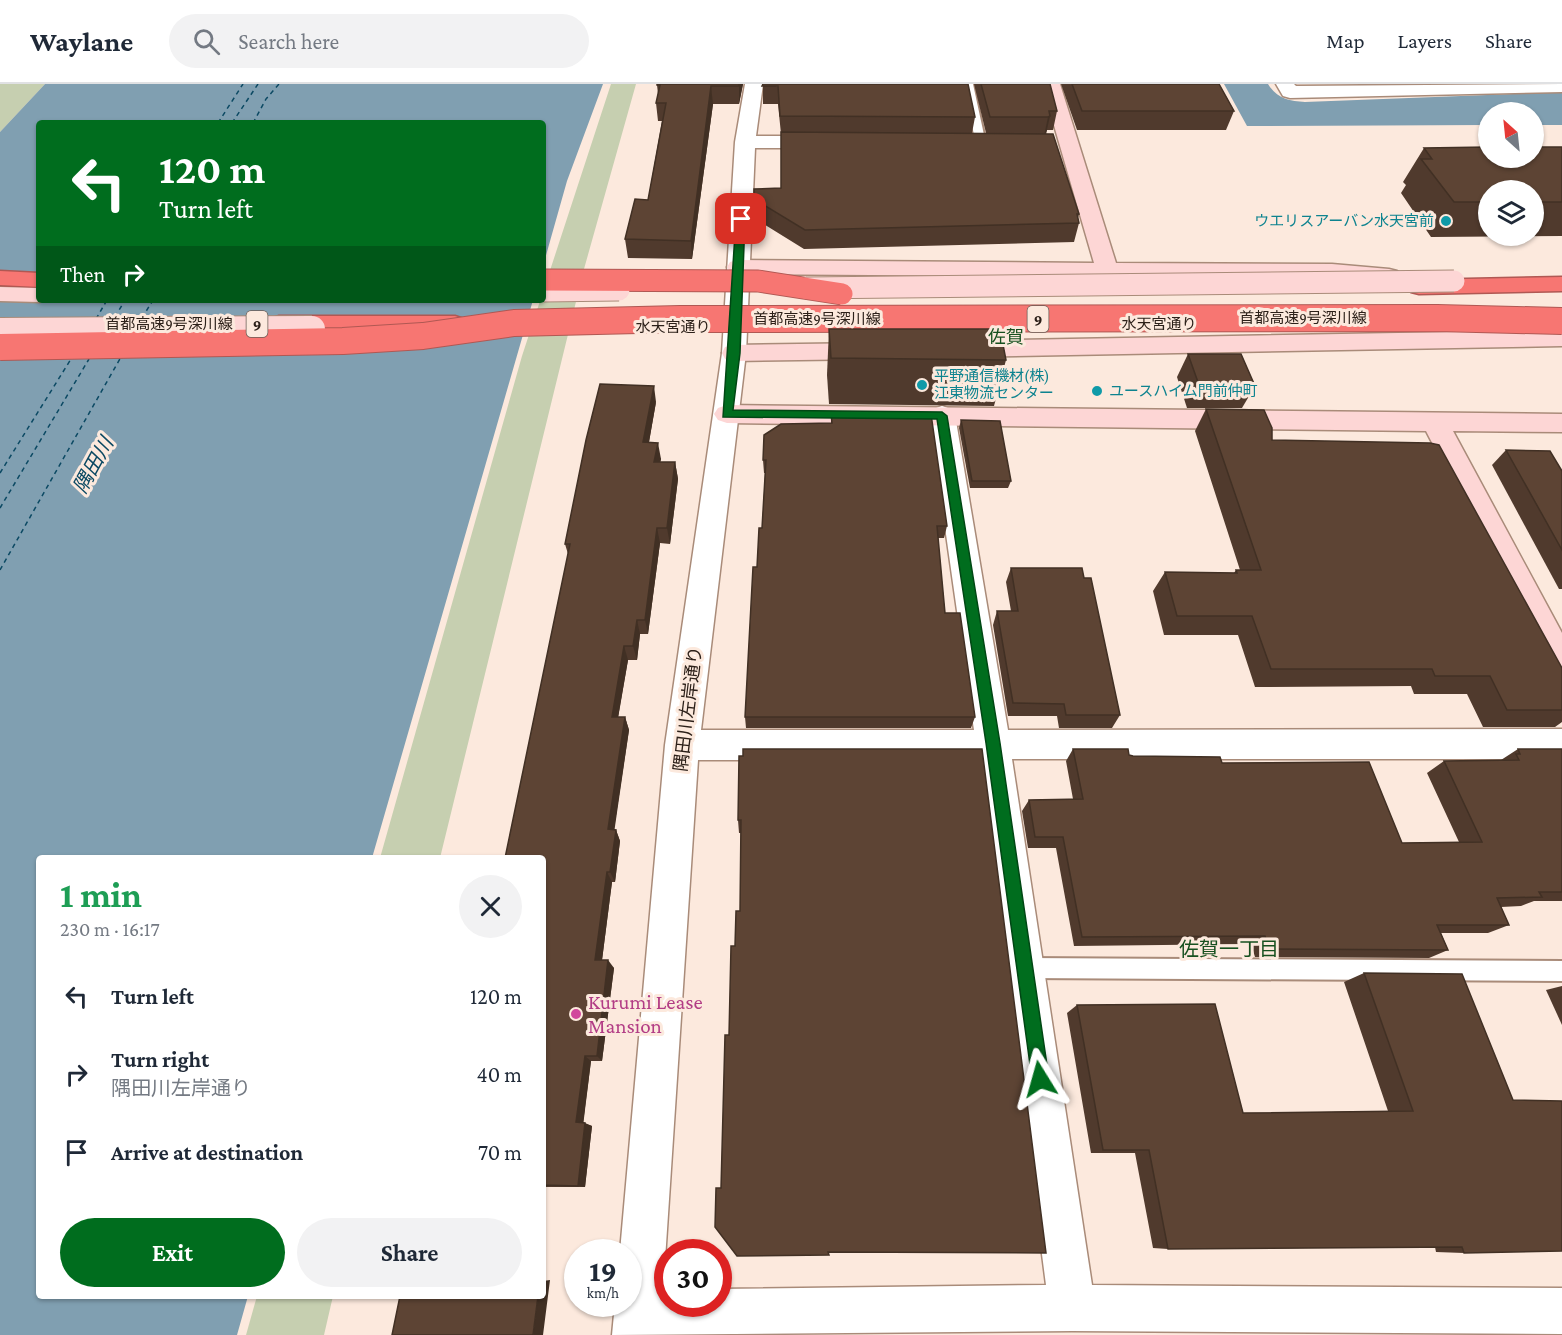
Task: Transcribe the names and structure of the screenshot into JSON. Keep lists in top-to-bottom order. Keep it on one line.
{"streets":{"highway":["首都高速9号深川線","9"],"main road":["水天宮通り"],"street":["隅田川左岸通り"]},"crossings":[["首都高速9号深川線","水天宮通り"]],"districts":["佐賀","佐賀一丁目"],"water":["隅田川"],"places":["ウエリスアーバン水天宮前","平野通信機材(株) 江東物流センター","ユースハイム門前仲町","Kurumi Lease Mansion"],"north":"top left","page":{"header":"Waylane","search":"Search here","nav":["Map","Layers","Share"],"turn":["120 m","Turn left"],"then":"Then","heading":["1 min","230 m · 16:17"],"list":[{"name":"Turn left","value":"120 m"},{"name":"Turn right","note":"隅田川左岸通り","value":"40 m"},{"name":"Arrive at destination","value":"70 m"}],"buttons":["Exit","Share"],"speed":"19 km/h","limit":"30"}}
